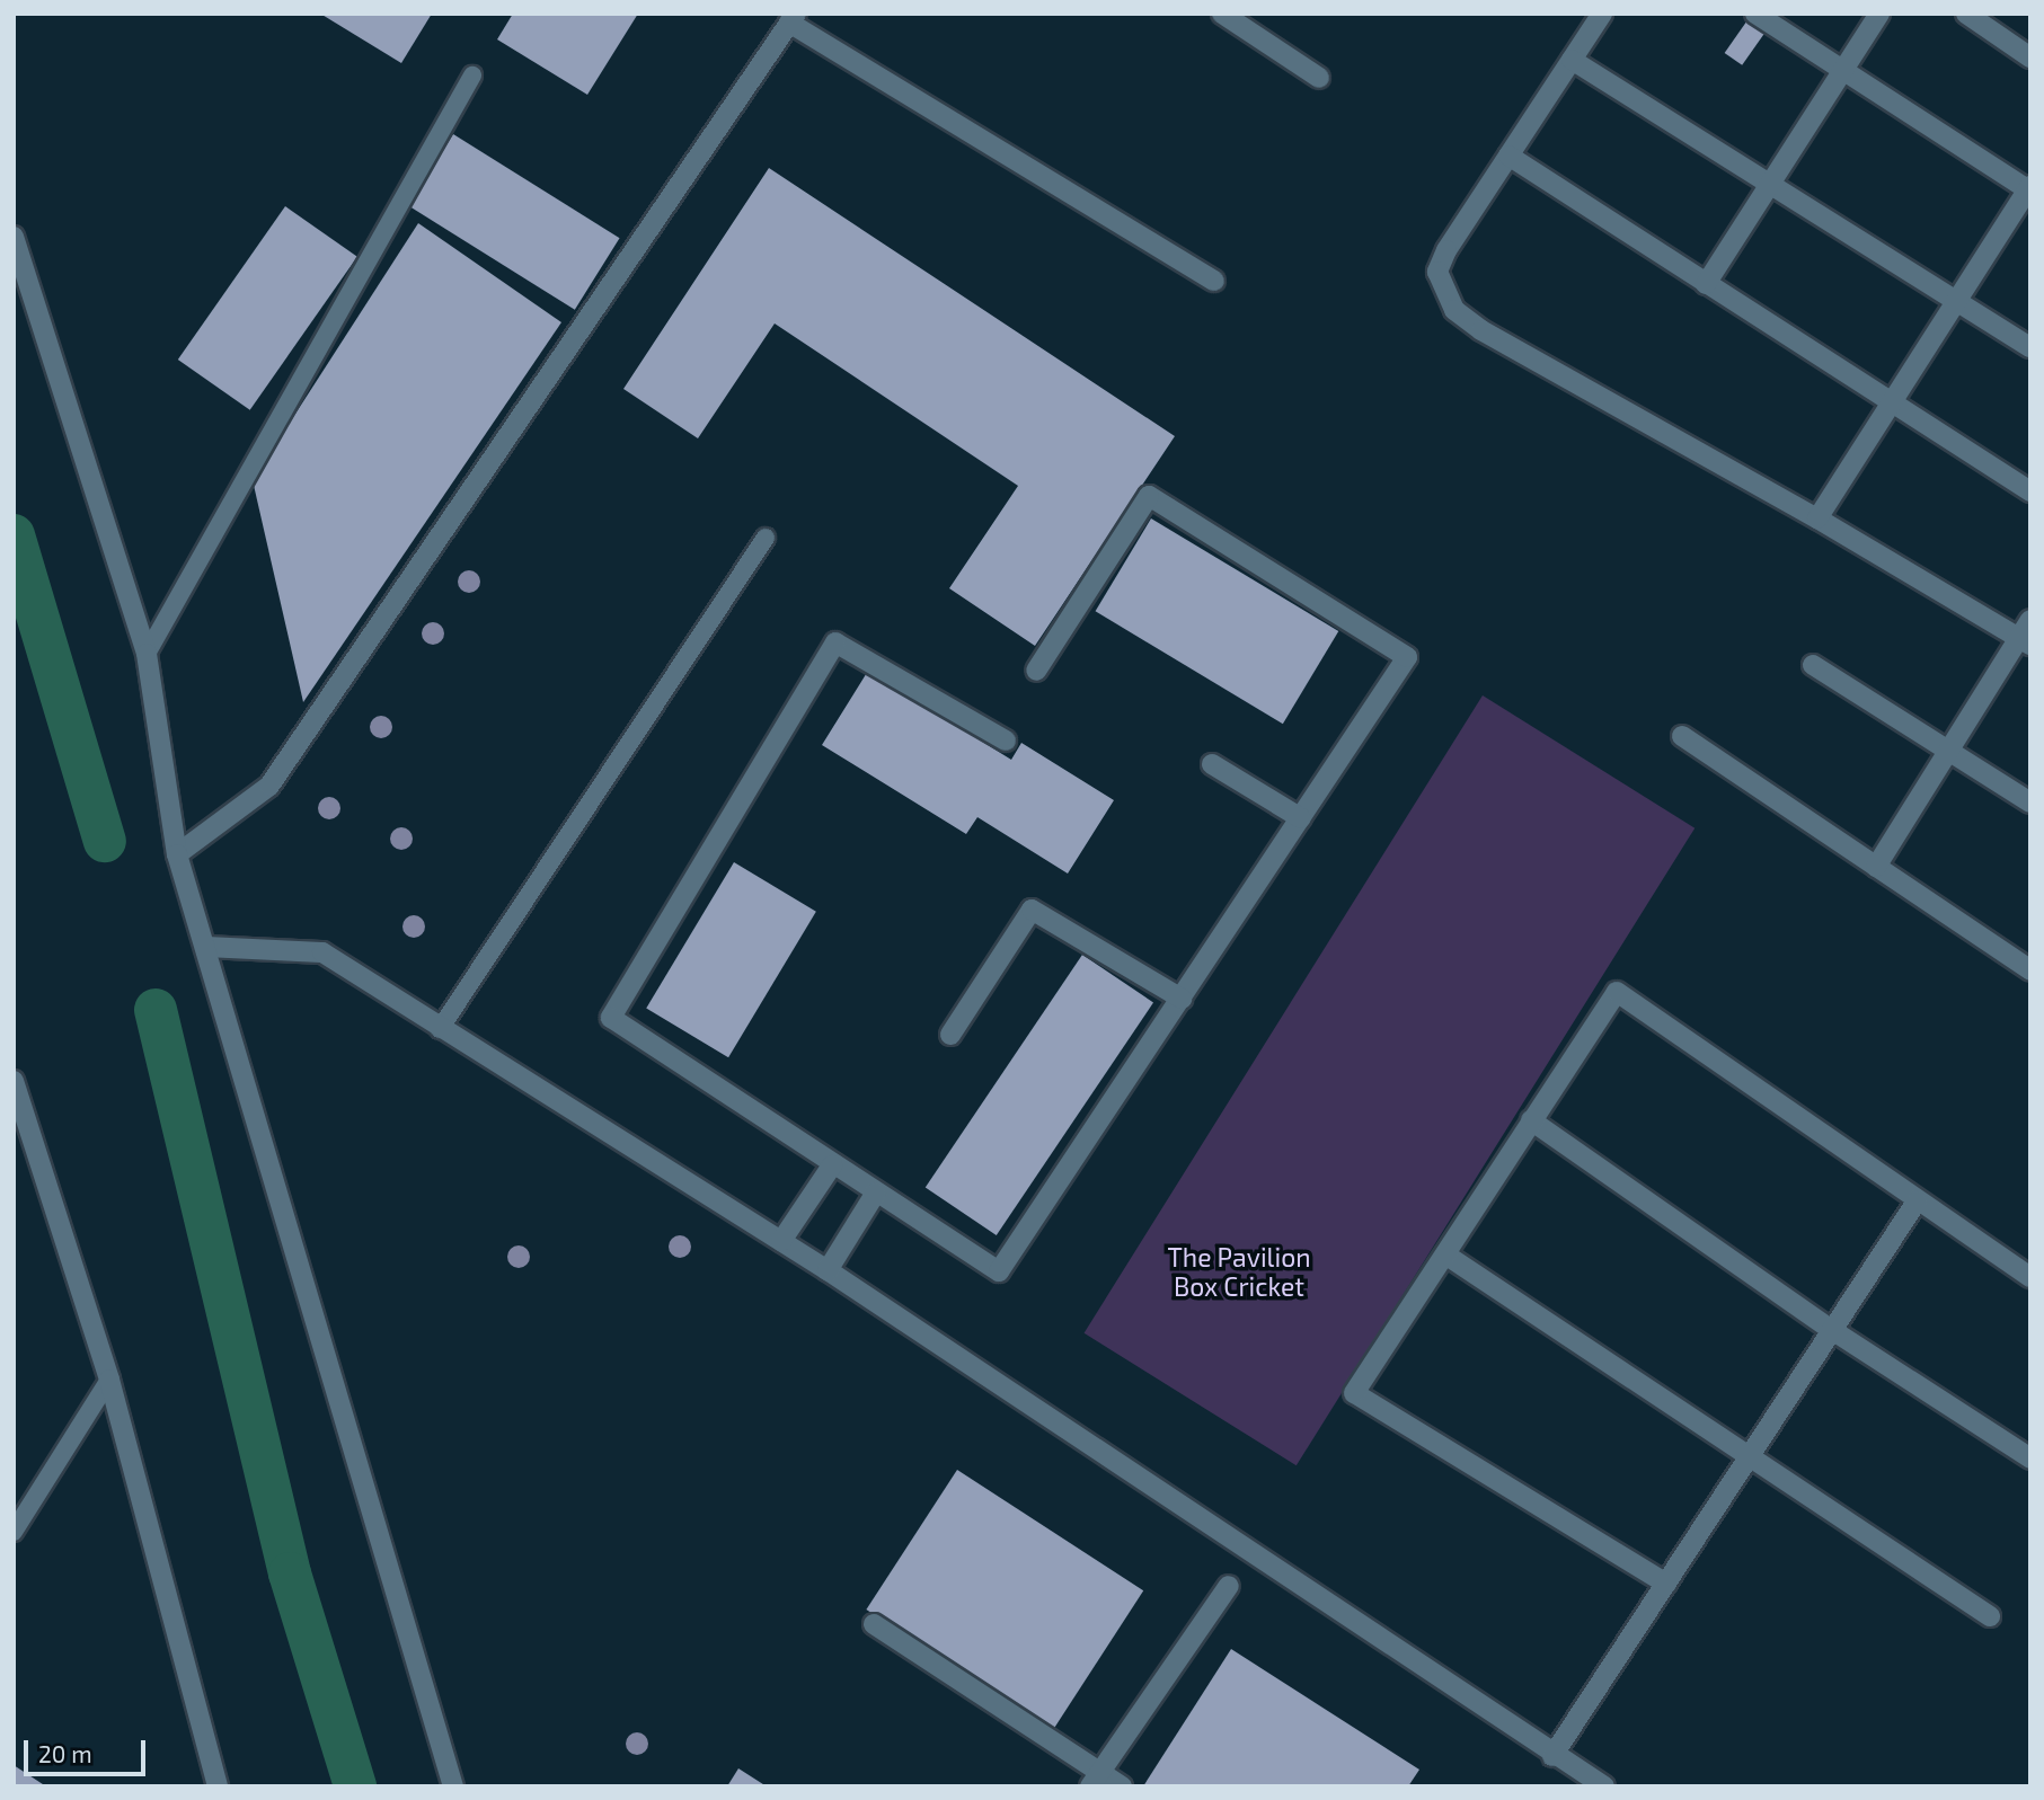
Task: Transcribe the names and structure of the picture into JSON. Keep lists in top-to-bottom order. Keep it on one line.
{"parks":["The Pavilion Box Cricket"],"scale_bar":"20 m"}
